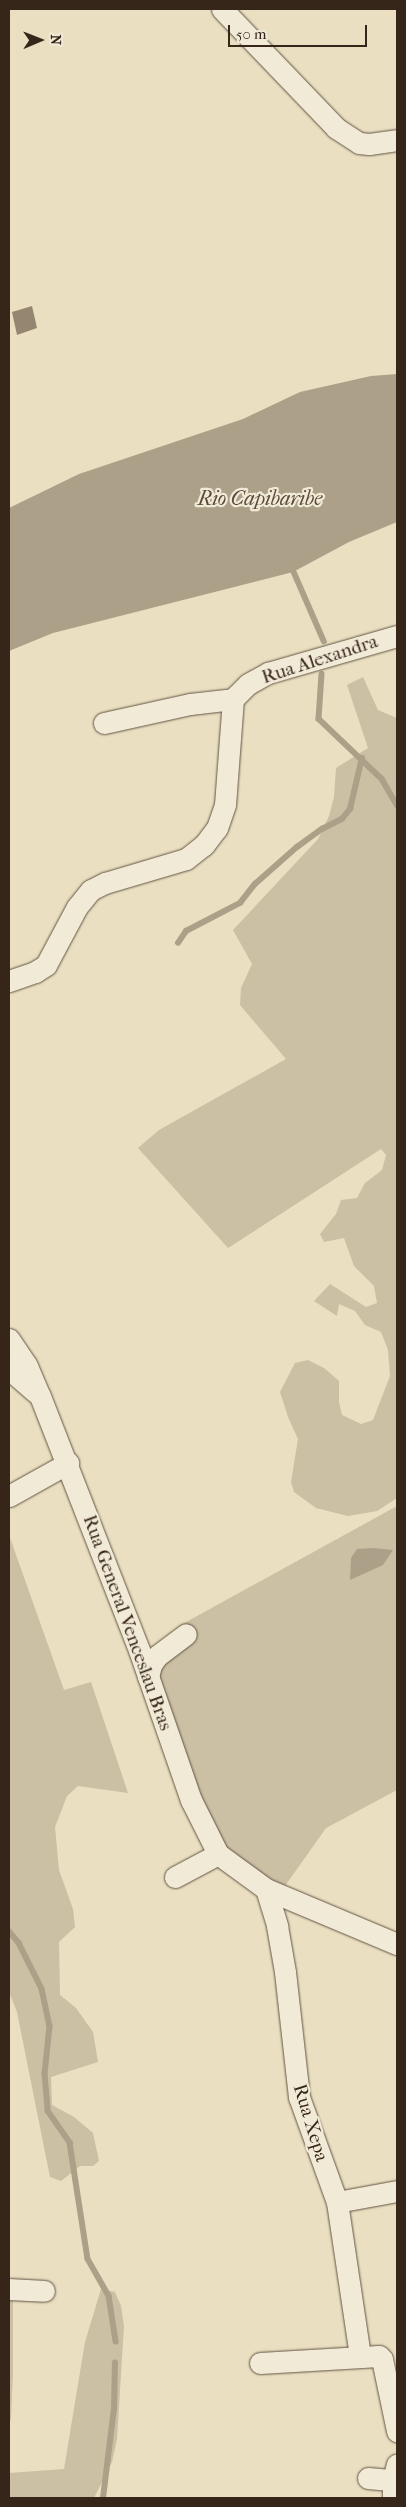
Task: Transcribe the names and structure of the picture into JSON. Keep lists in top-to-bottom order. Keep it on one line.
{"streets":{"street":["Rua Alexandra","Rua General Venceslau Bras","Rua Xepa"]},"crossings":[["Rua General Venceslau Bras","Rua Xepa"]],"water":["Rio Capibaribe"],"scale_bar":"50 m","north":"right"}
